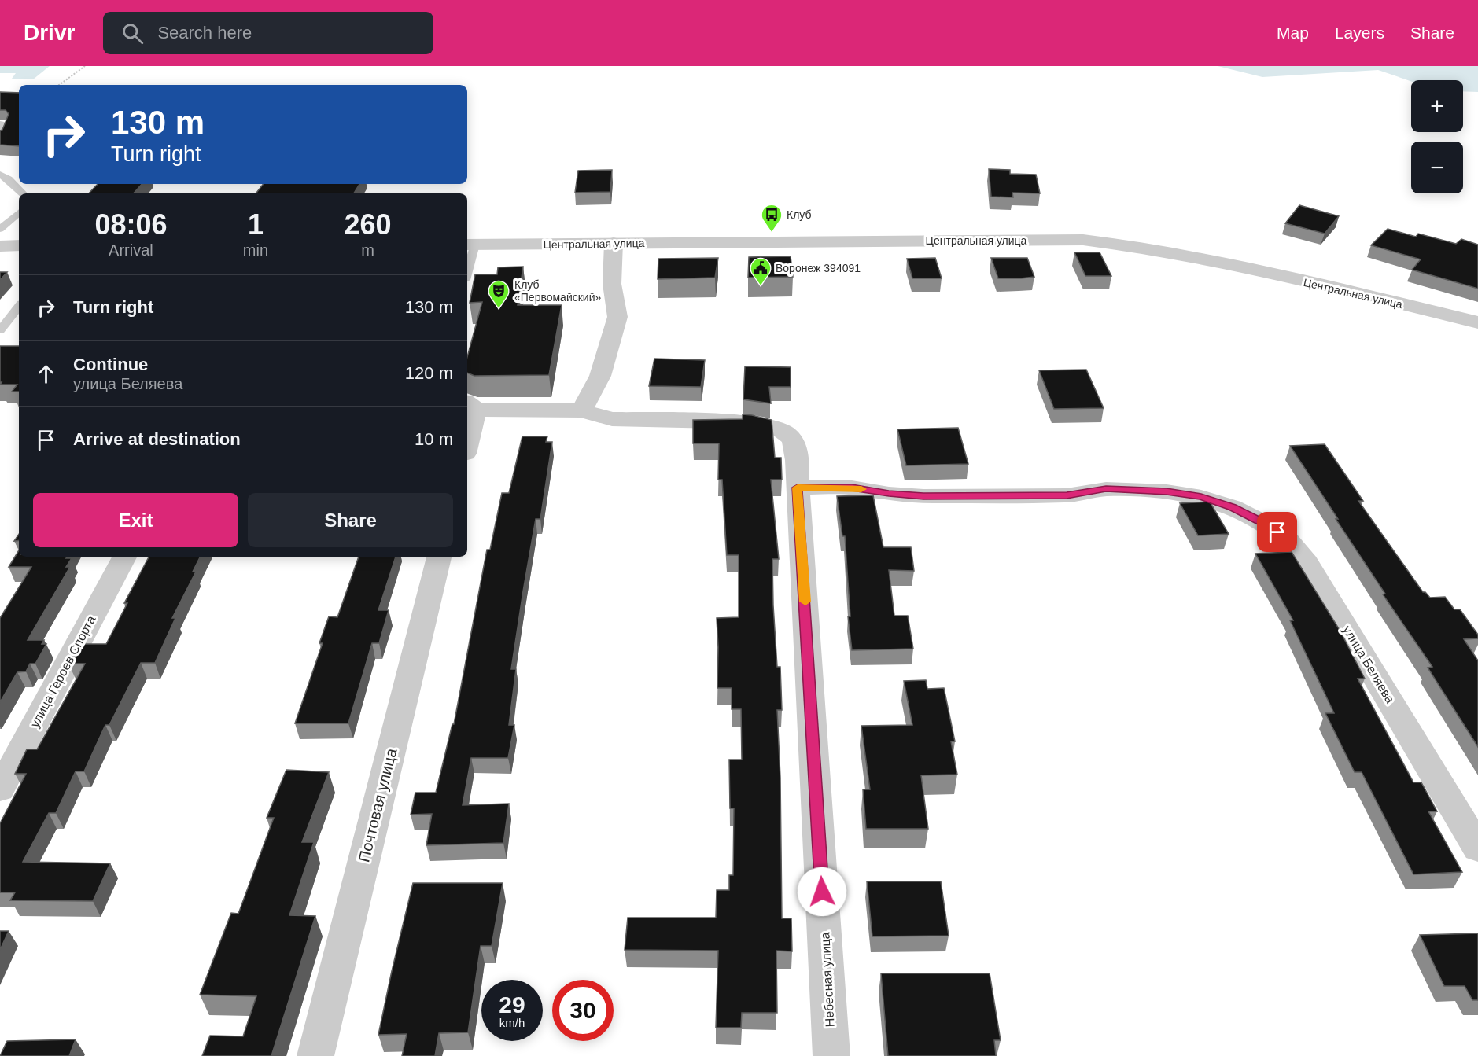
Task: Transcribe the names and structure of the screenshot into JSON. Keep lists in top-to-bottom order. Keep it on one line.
{"streets":{"street":["Центральная улица","улица Беляева","улица Героев Спорта","Почтовая улица","Небесная улица"]},"crossings":[["улица Беляева","Небесная улица"]],"places":{"bus stop":["Клуб"],"public building":["Воронеж 394091"],"theatre":["Клуб «Первомайский»"]},"page":{"header":"Drivr","search":"Search here","nav":["Map","Layers","Share"],"map_buttons":["+","−"],"turn":["130 m","Turn right"],"eta":["08:06","Arrival","1","min","260","m"],"list":[{"name":"Turn right","value":"130 m"},{"name":"Continue","note":"улица Беляева","value":"120 m"},{"name":"Arrive at destination","value":"10 m"}],"buttons":["Exit","Share"],"speed":"29 km/h","limit":"30"}}
